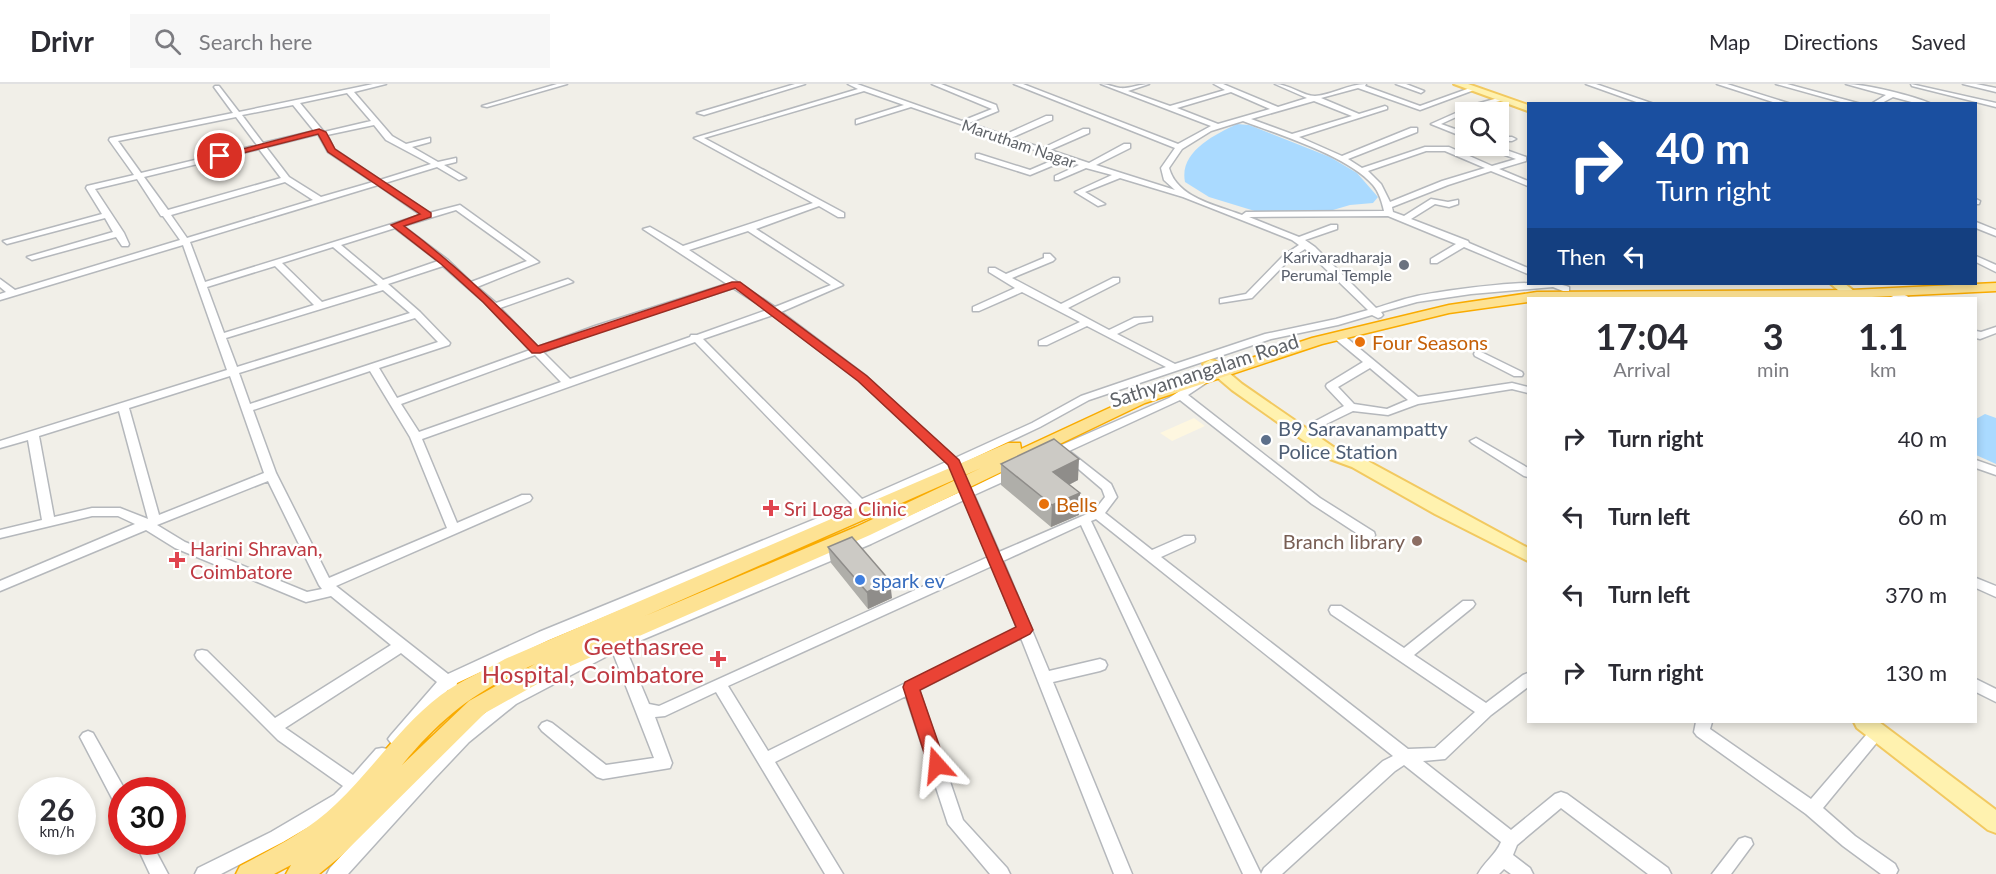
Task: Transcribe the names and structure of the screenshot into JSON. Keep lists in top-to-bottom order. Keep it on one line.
{"streets":{"highway":["Sathyamangalam Road"],"street":["Marutham Nagar"]},"places":{"other":["Karivaradharaja Perumal Temple","Four Seasons","B9 Saravanampatty Police Station","Bells","Branch library","spark ev"],"health":["Sri Loga Clinic","Harini Shravan, Coimbatore","Geethasree Hospital, Coimbatore"]},"page":{"header":"Drivr","search":"Search here","nav":["Map","Directions","Saved"],"turn":["40 m","Turn right"],"then":"Then","eta":["17:04","Arrival","3","min","1.1","km"],"list":[{"name":"Turn right","value":"40 m"},{"name":"Turn left","value":"60 m"},{"name":"Turn left","value":"370 m"},{"name":"Turn right","value":"130 m"}],"speed":"26 km/h","limit":"30"}}
